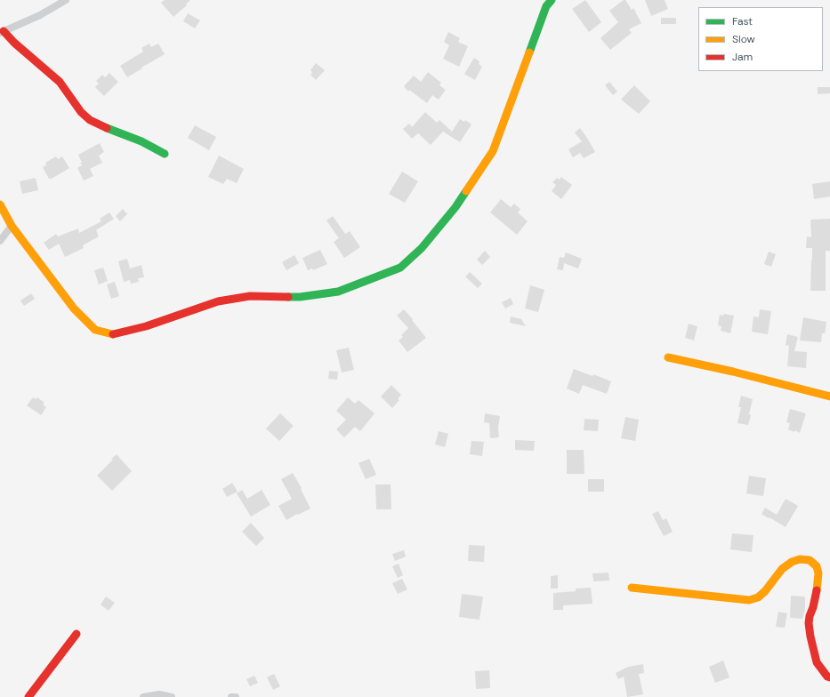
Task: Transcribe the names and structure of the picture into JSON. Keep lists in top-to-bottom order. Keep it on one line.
{"legend":["Fast","Slow","Jam"]}
